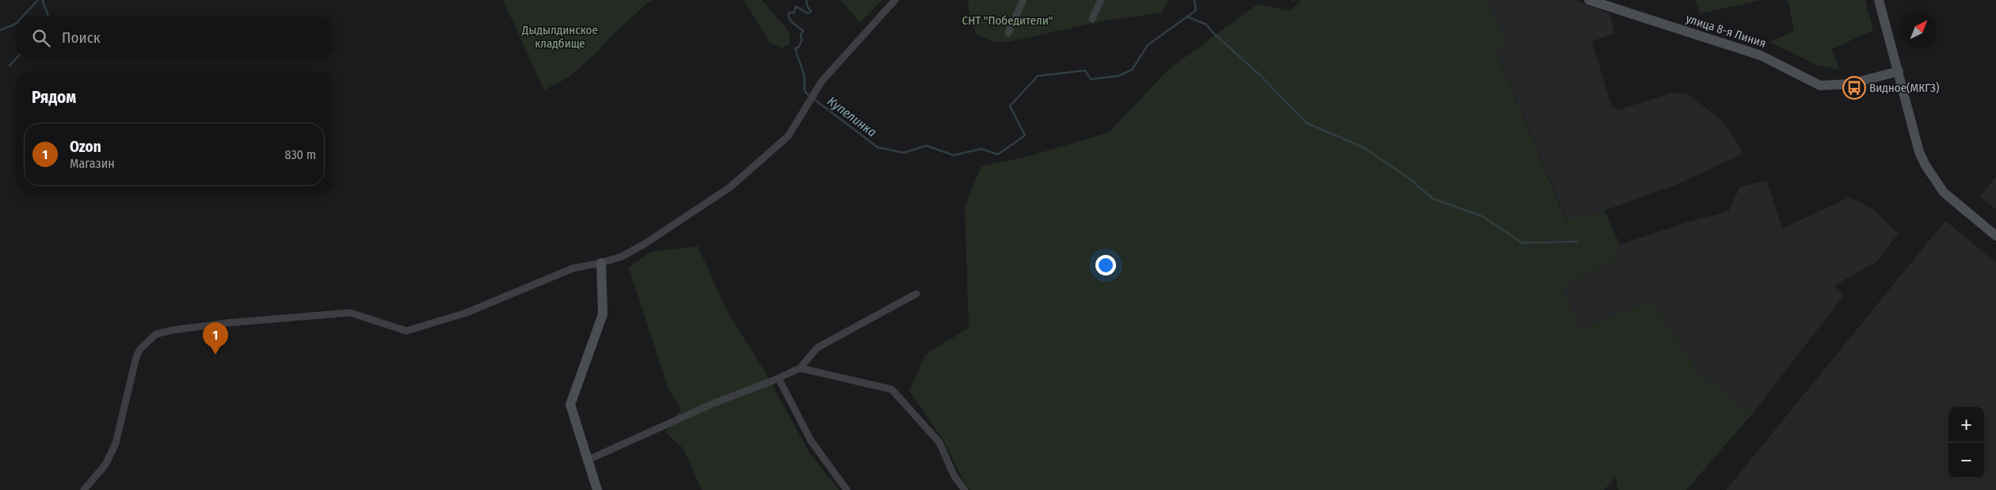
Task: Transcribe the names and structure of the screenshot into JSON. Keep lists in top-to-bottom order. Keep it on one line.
{"streets":{"street":["улица 8-я Линия"]},"water":["Купелинка"],"parks":["СНТ \"Победители\"","Дыдылдинское кладбище"],"places":{"bus stop":["Видное(МКГЗ)"]},"north":"top right","page":{"search":"Поиск","heading":"Рядом","list":[{"mark":"1","name":"Ozon","note":"Магазин","value":"830 m"}],"pins":"1","map_buttons":["+","−"]}}
